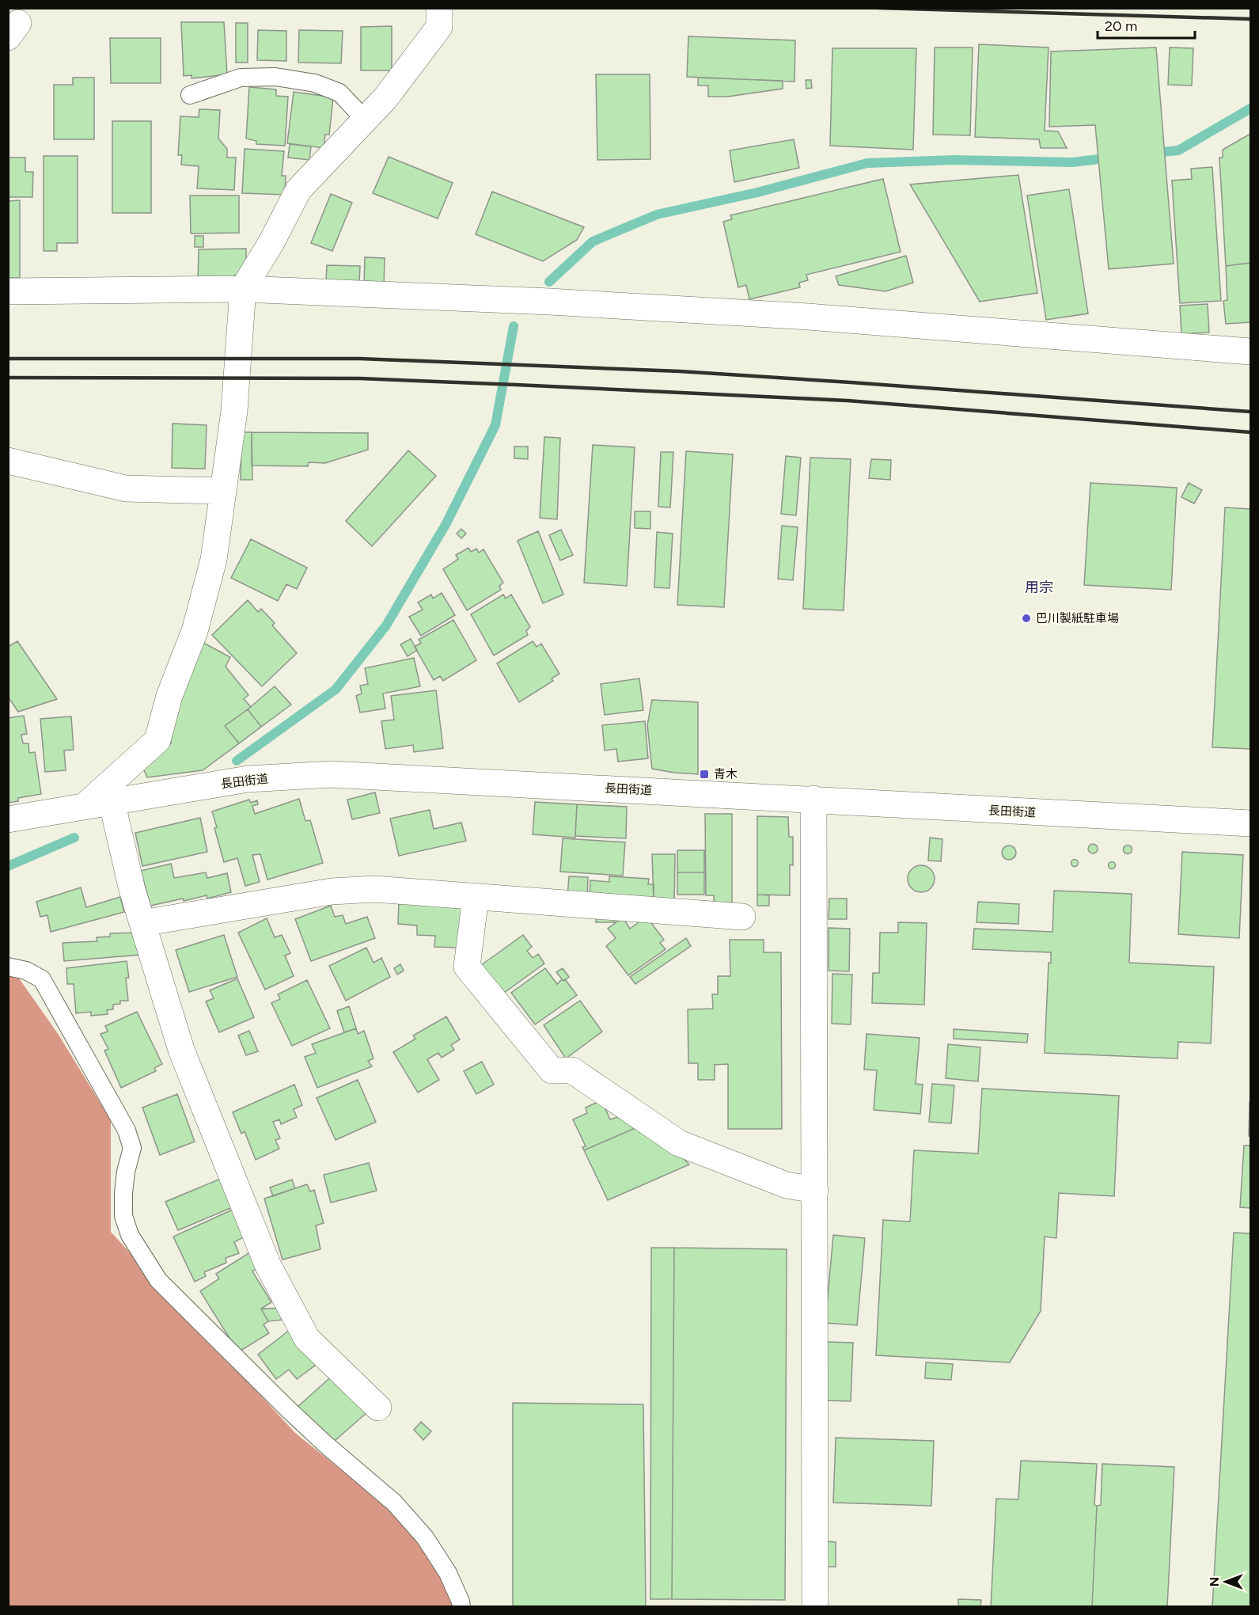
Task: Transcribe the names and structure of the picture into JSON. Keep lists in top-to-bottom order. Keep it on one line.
{"streets":{"street":["長田街道"]},"districts":["用宗"],"places":{"other":["巴川製紙駐車場"],"transit":["青木"]},"scale_bar":"20 m","north":"left"}
